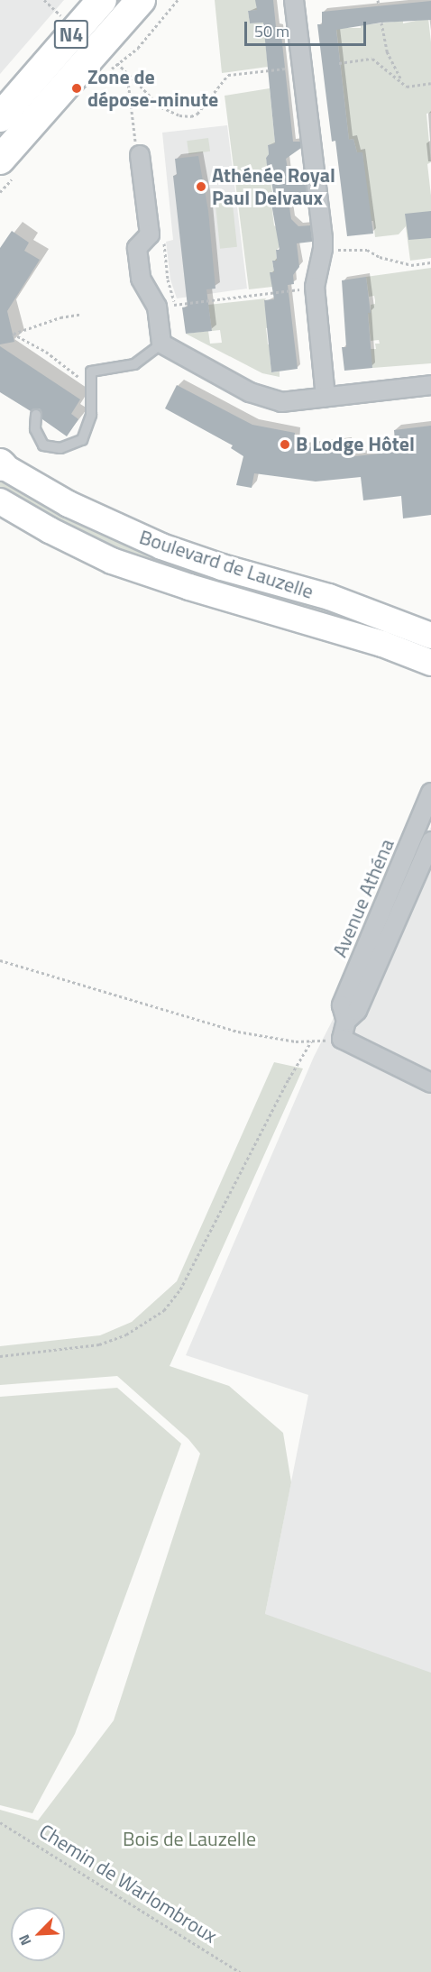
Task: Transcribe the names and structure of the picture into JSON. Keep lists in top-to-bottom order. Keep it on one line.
{"streets":{"main road":["N4","Boulevard de Lauzelle"],"street":["Avenue Athéna"],"path":["Chemin de Warlombroux"]},"parks":["Bois de Lauzelle"],"places":["Zone de dépose-minute","Athénée Royal Paul Delvaux","B Lodge Hôtel"],"scale_bar":"50 m","north":"bottom left"}
